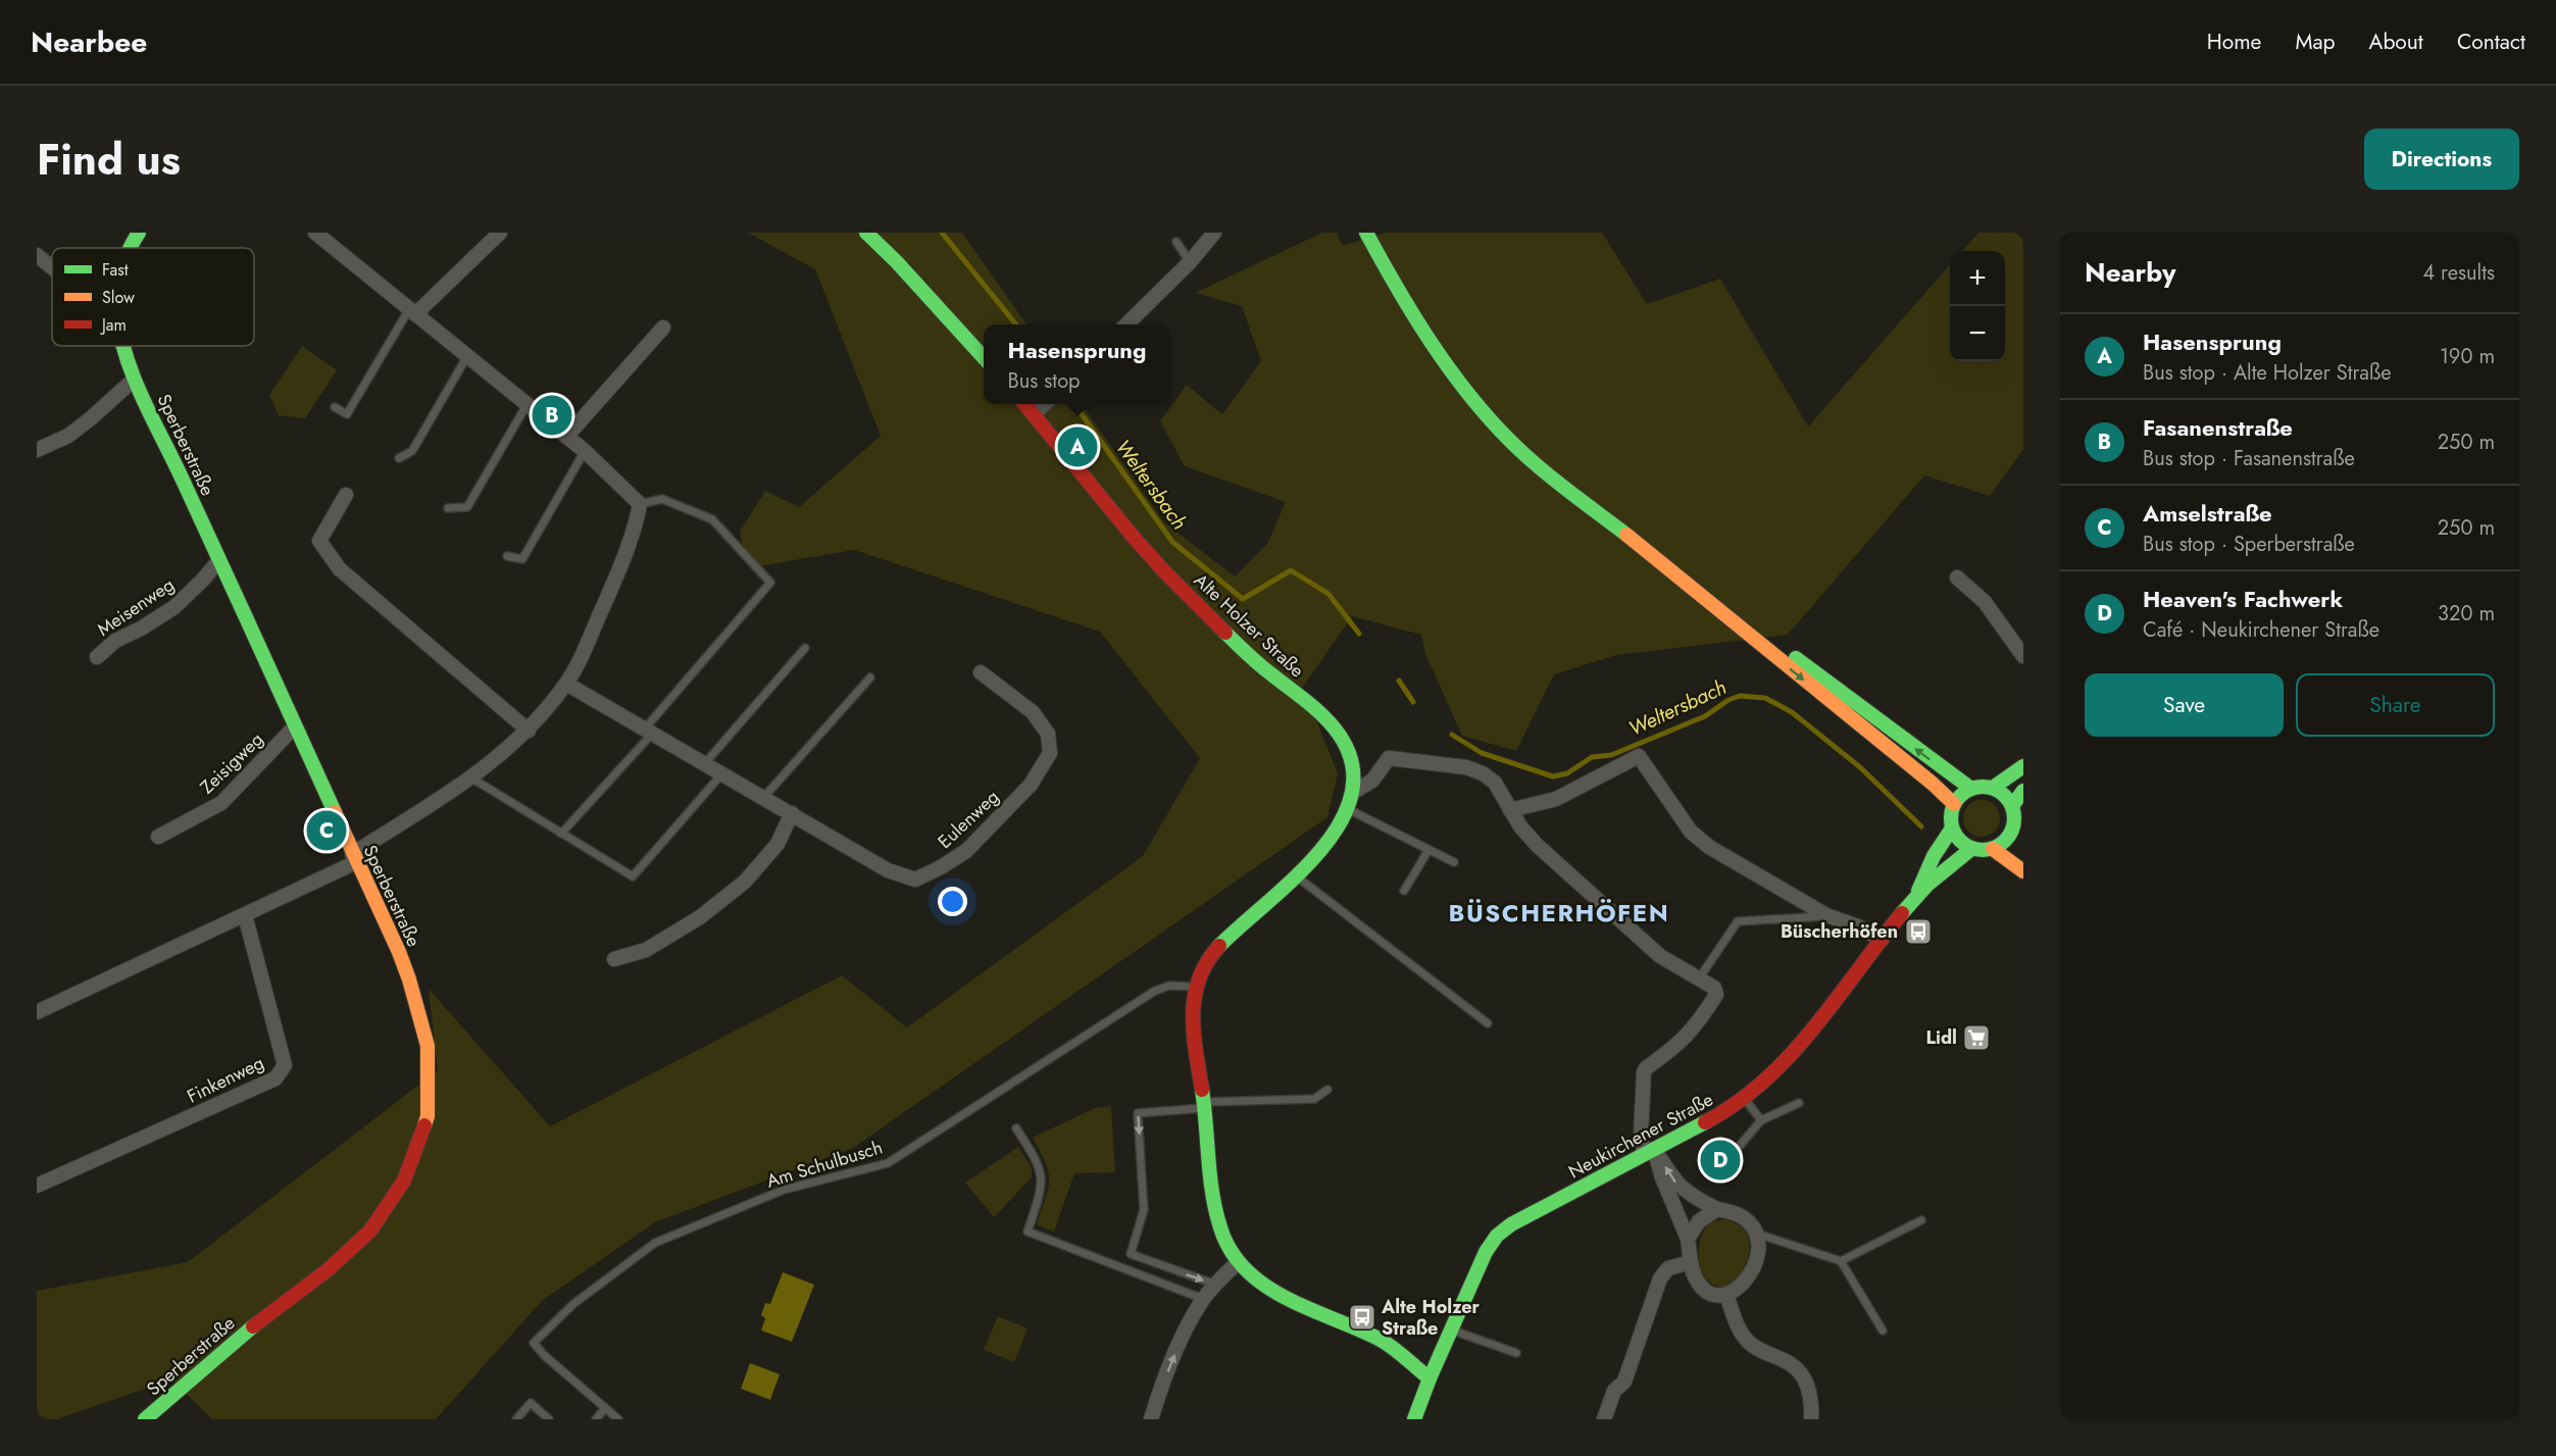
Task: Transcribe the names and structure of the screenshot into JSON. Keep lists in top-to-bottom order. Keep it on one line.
{"streets":{"street":["Sperberstraße","Meisenweg","Alte Holzer Straße","Zeisigweg","Eulenweg","Finkenweg","Neukirchener Straße"],"lane":["Am Schulbusch"]},"crossings":[["Sperberstraße","Meisenweg"],["Sperberstraße","Zeisigweg"],["Alte Holzer Straße","Neukirchener Straße"],["Alte Holzer Straße","Am Schulbusch"]],"districts":["BÜSCHERHÖFEN"],"water":["Weltersbach"],"places":{"bus stop":["Büscherhöfen","Alte Holzer Straße"],"supermarket":["Lidl"]},"legend":["Fast","Slow","Jam"],"page":{"header":"Nearbee","nav":["Home","Map","About","Contact"],"title":"Find us","buttons":["Directions",["Save","Share"]],"heading":["Nearby","4 results"],"map_buttons":["+","−"],"list":[{"mark":"A","name":"Hasensprung","note":"Bus stop · Alte Holzer Straße","value":"190 m"},{"mark":"B","name":"Fasanenstraße","note":"Bus stop · Fasanenstraße","value":"250 m"},{"mark":"C","name":"Amselstraße","note":"Bus stop · Sperberstraße","value":"250 m"},{"mark":"D","name":"Heaven's Fachwerk","note":"Café · Neukirchener Straße","value":"320 m"}],"popup":["Hasensprung","Bus stop"],"pins":["B","A","C","D"]}}
